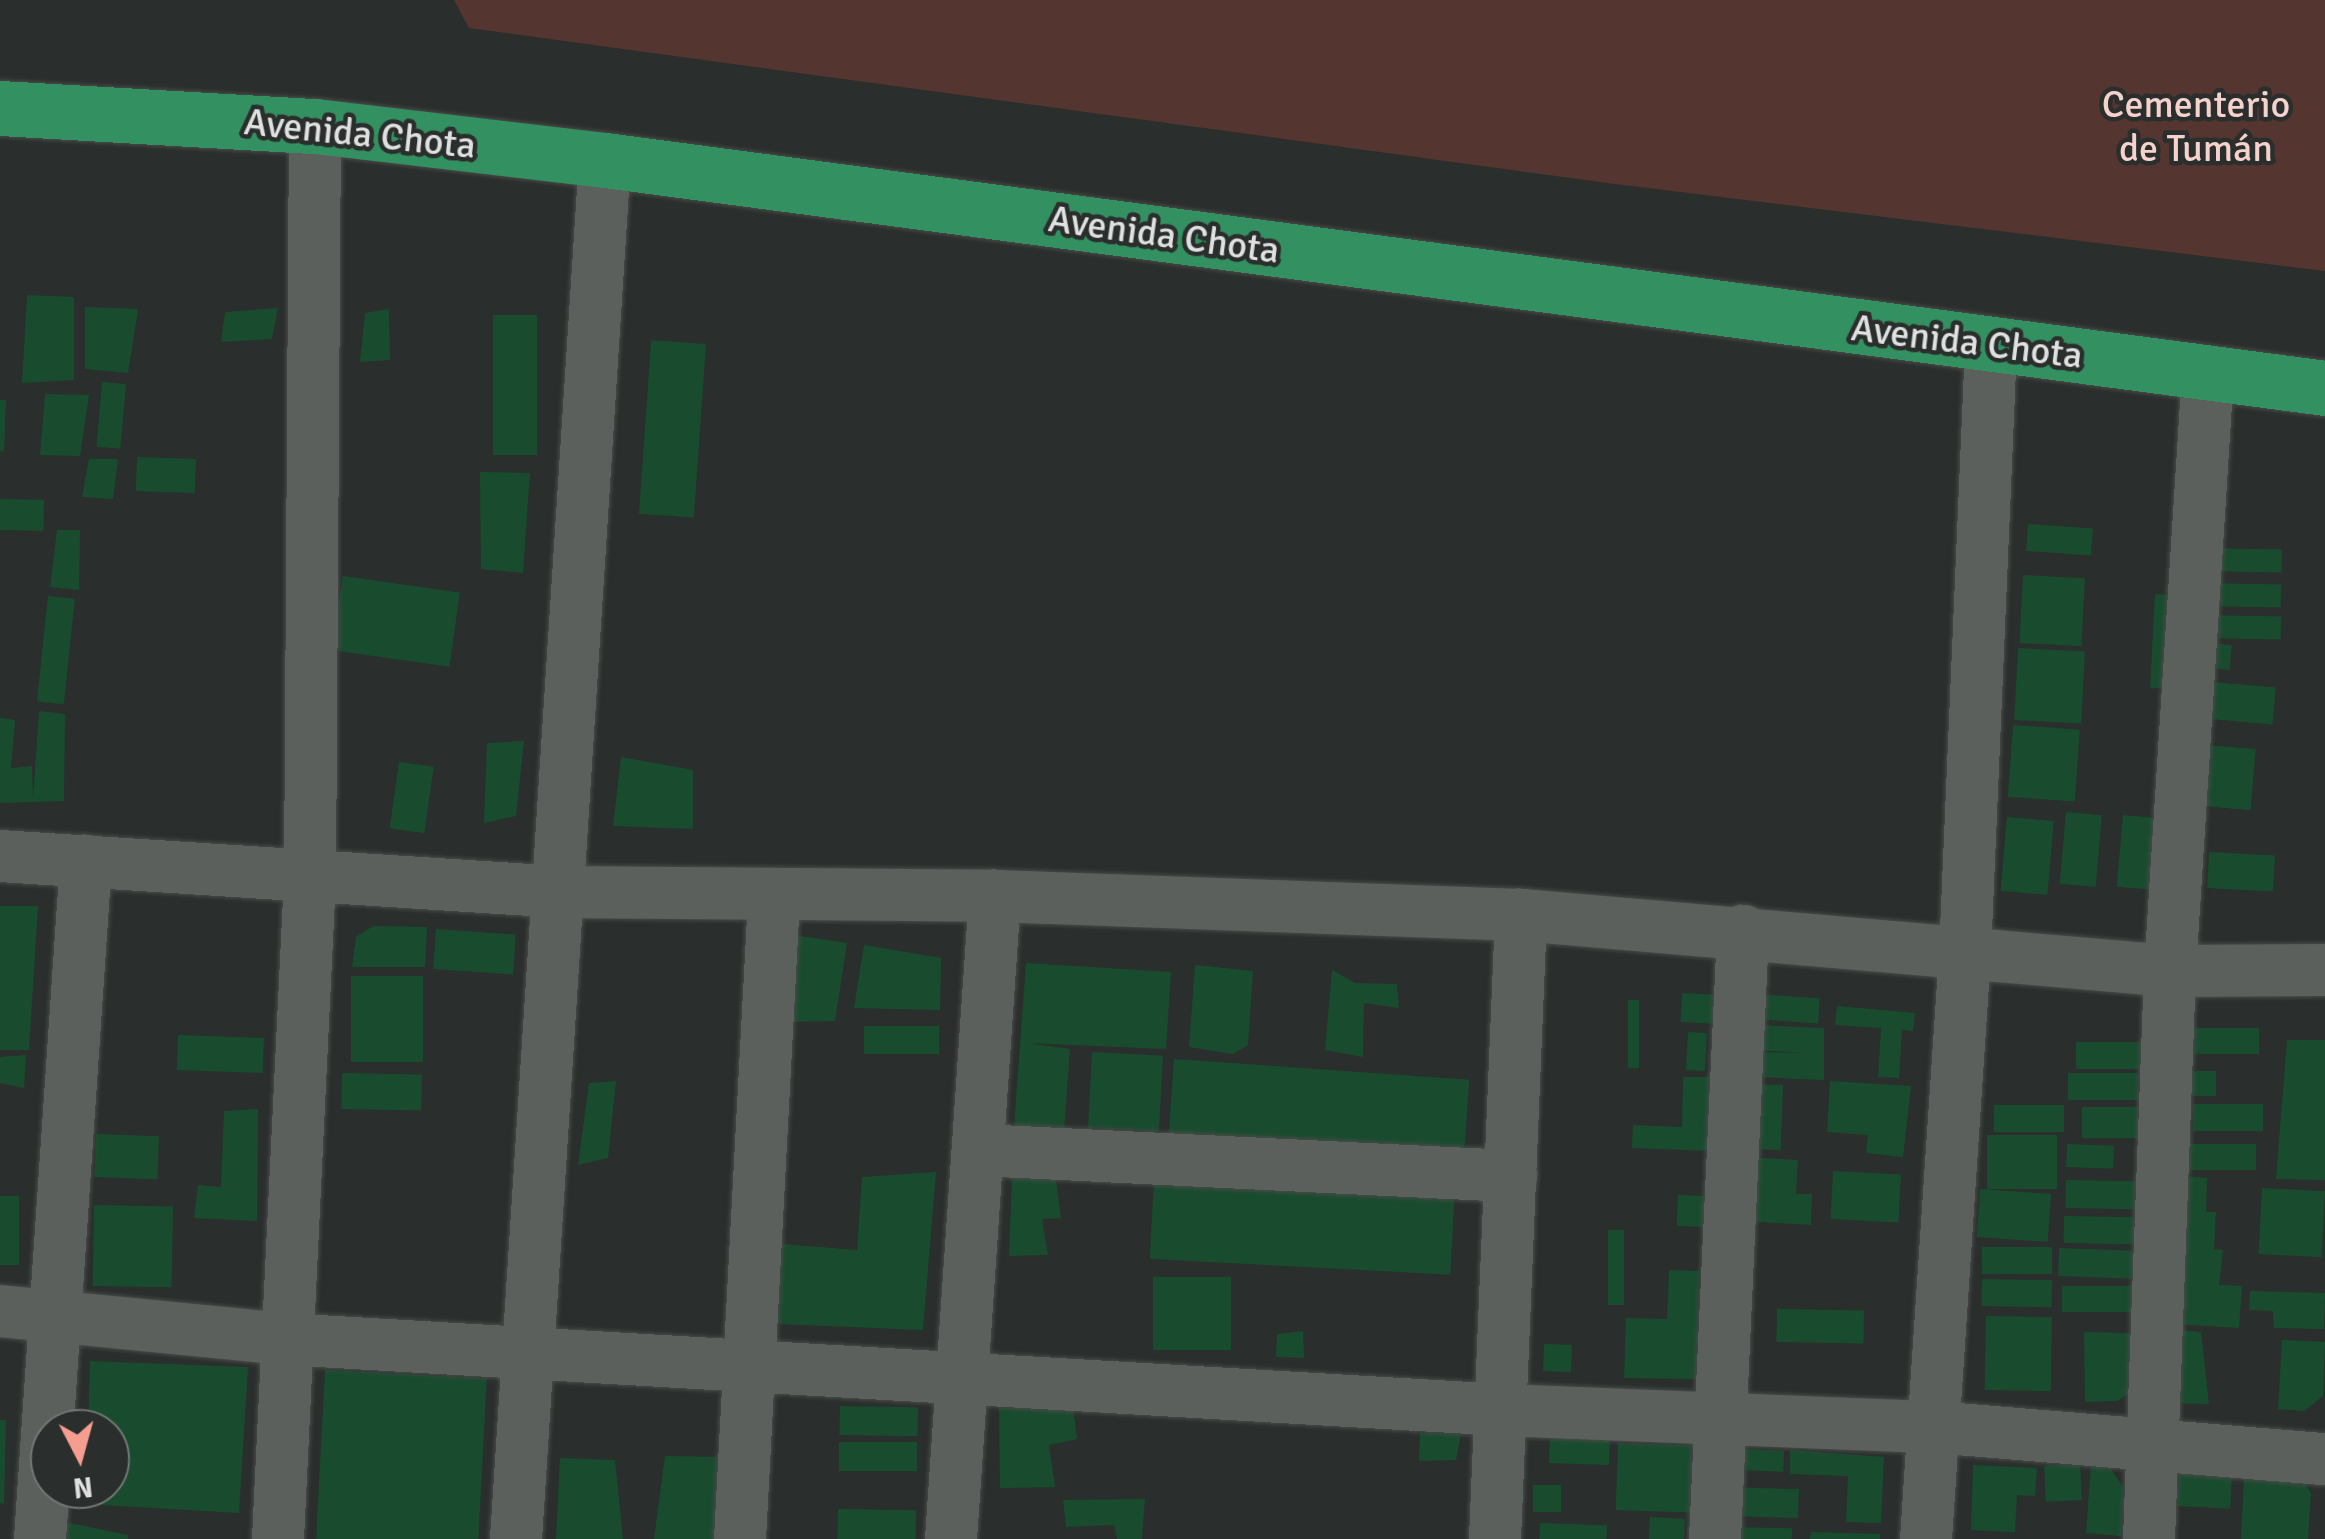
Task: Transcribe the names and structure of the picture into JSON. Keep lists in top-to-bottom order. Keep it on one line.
{"streets":{"highway":["Avenida Chota"]},"parks":["Cementerio de Tumán"],"north":"bottom"}
